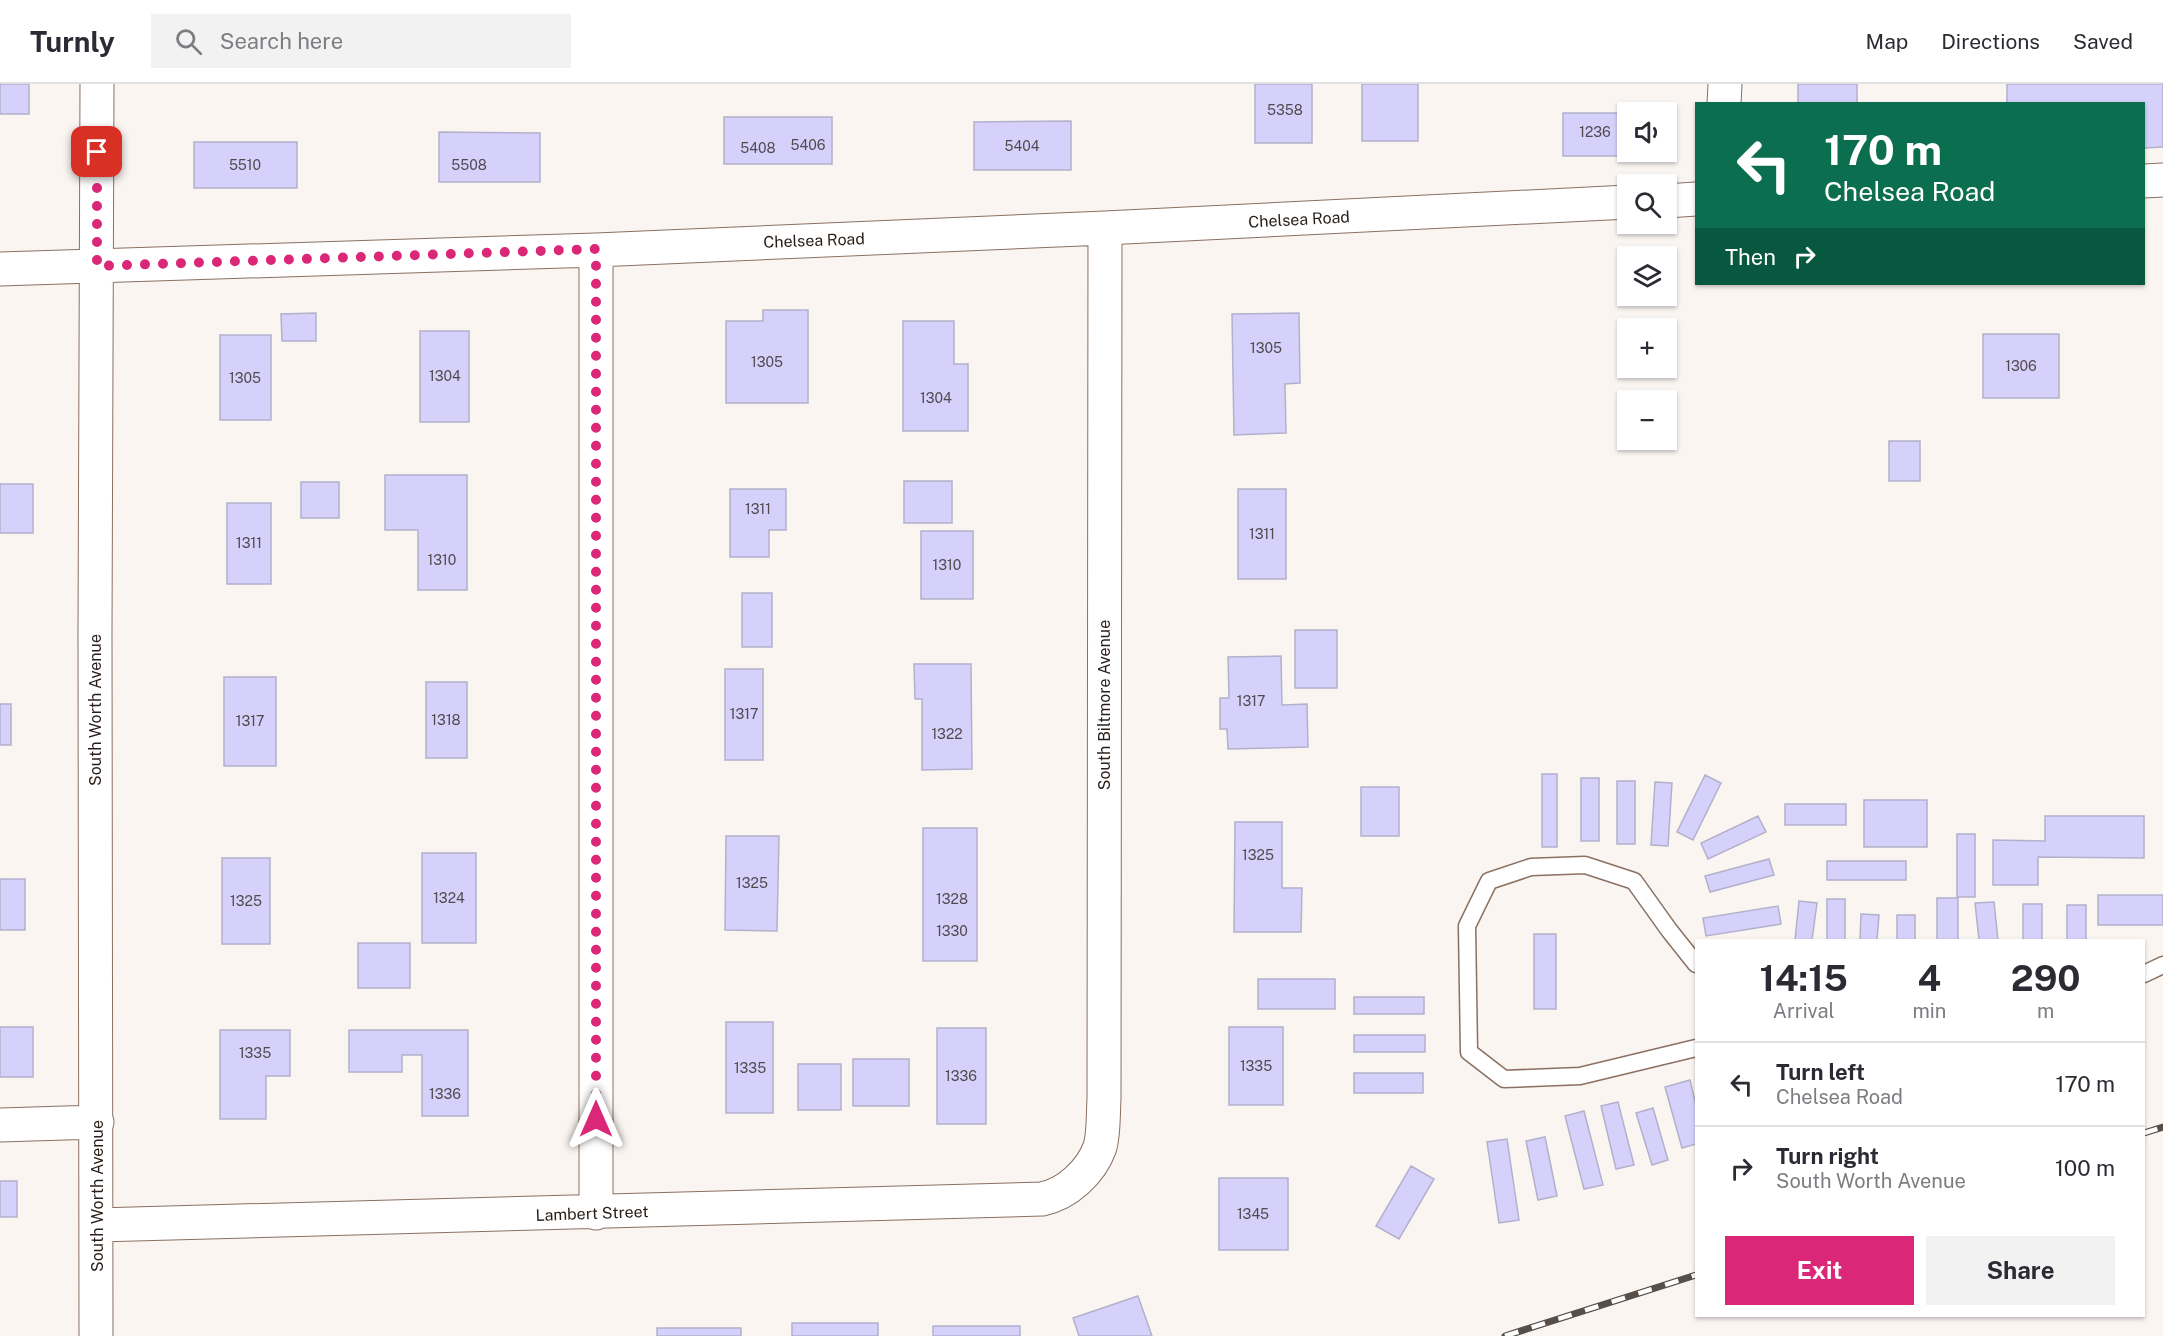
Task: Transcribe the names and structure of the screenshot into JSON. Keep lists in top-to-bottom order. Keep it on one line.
{"streets":{"street":["Chelsea Road","South Biltmore Avenue","South Worth Avenue","Lambert Street"]},"crossings":[["Chelsea Road","South Biltmore Avenue"],["Chelsea Road","South Worth Avenue"],["South Biltmore Avenue","Lambert Street"],["South Worth Avenue","Lambert Street"]],"house_numbers":["5358","1236","5406","5404","5408","5510","5508","1305","1305","1306","1304","1305","1304","1311","1311","1311","1310","1310","1317","1317","1318","1317","1322","1325","1325","1324","1328","1325","1330","1335","1335","1335","1336","1336","1345"],"page":{"header":"Turnly","search":"Search here","nav":["Map","Directions","Saved"],"map_buttons":["+","−"],"turn":["170 m","Chelsea Road"],"then":"Then","eta":["14:15","Arrival","4","min","290","m"],"list":[{"name":"Turn left","note":"Chelsea Road","value":"170 m"},{"name":"Turn right","note":"South Worth Avenue","value":"100 m"}],"buttons":["Exit","Share"]}}
